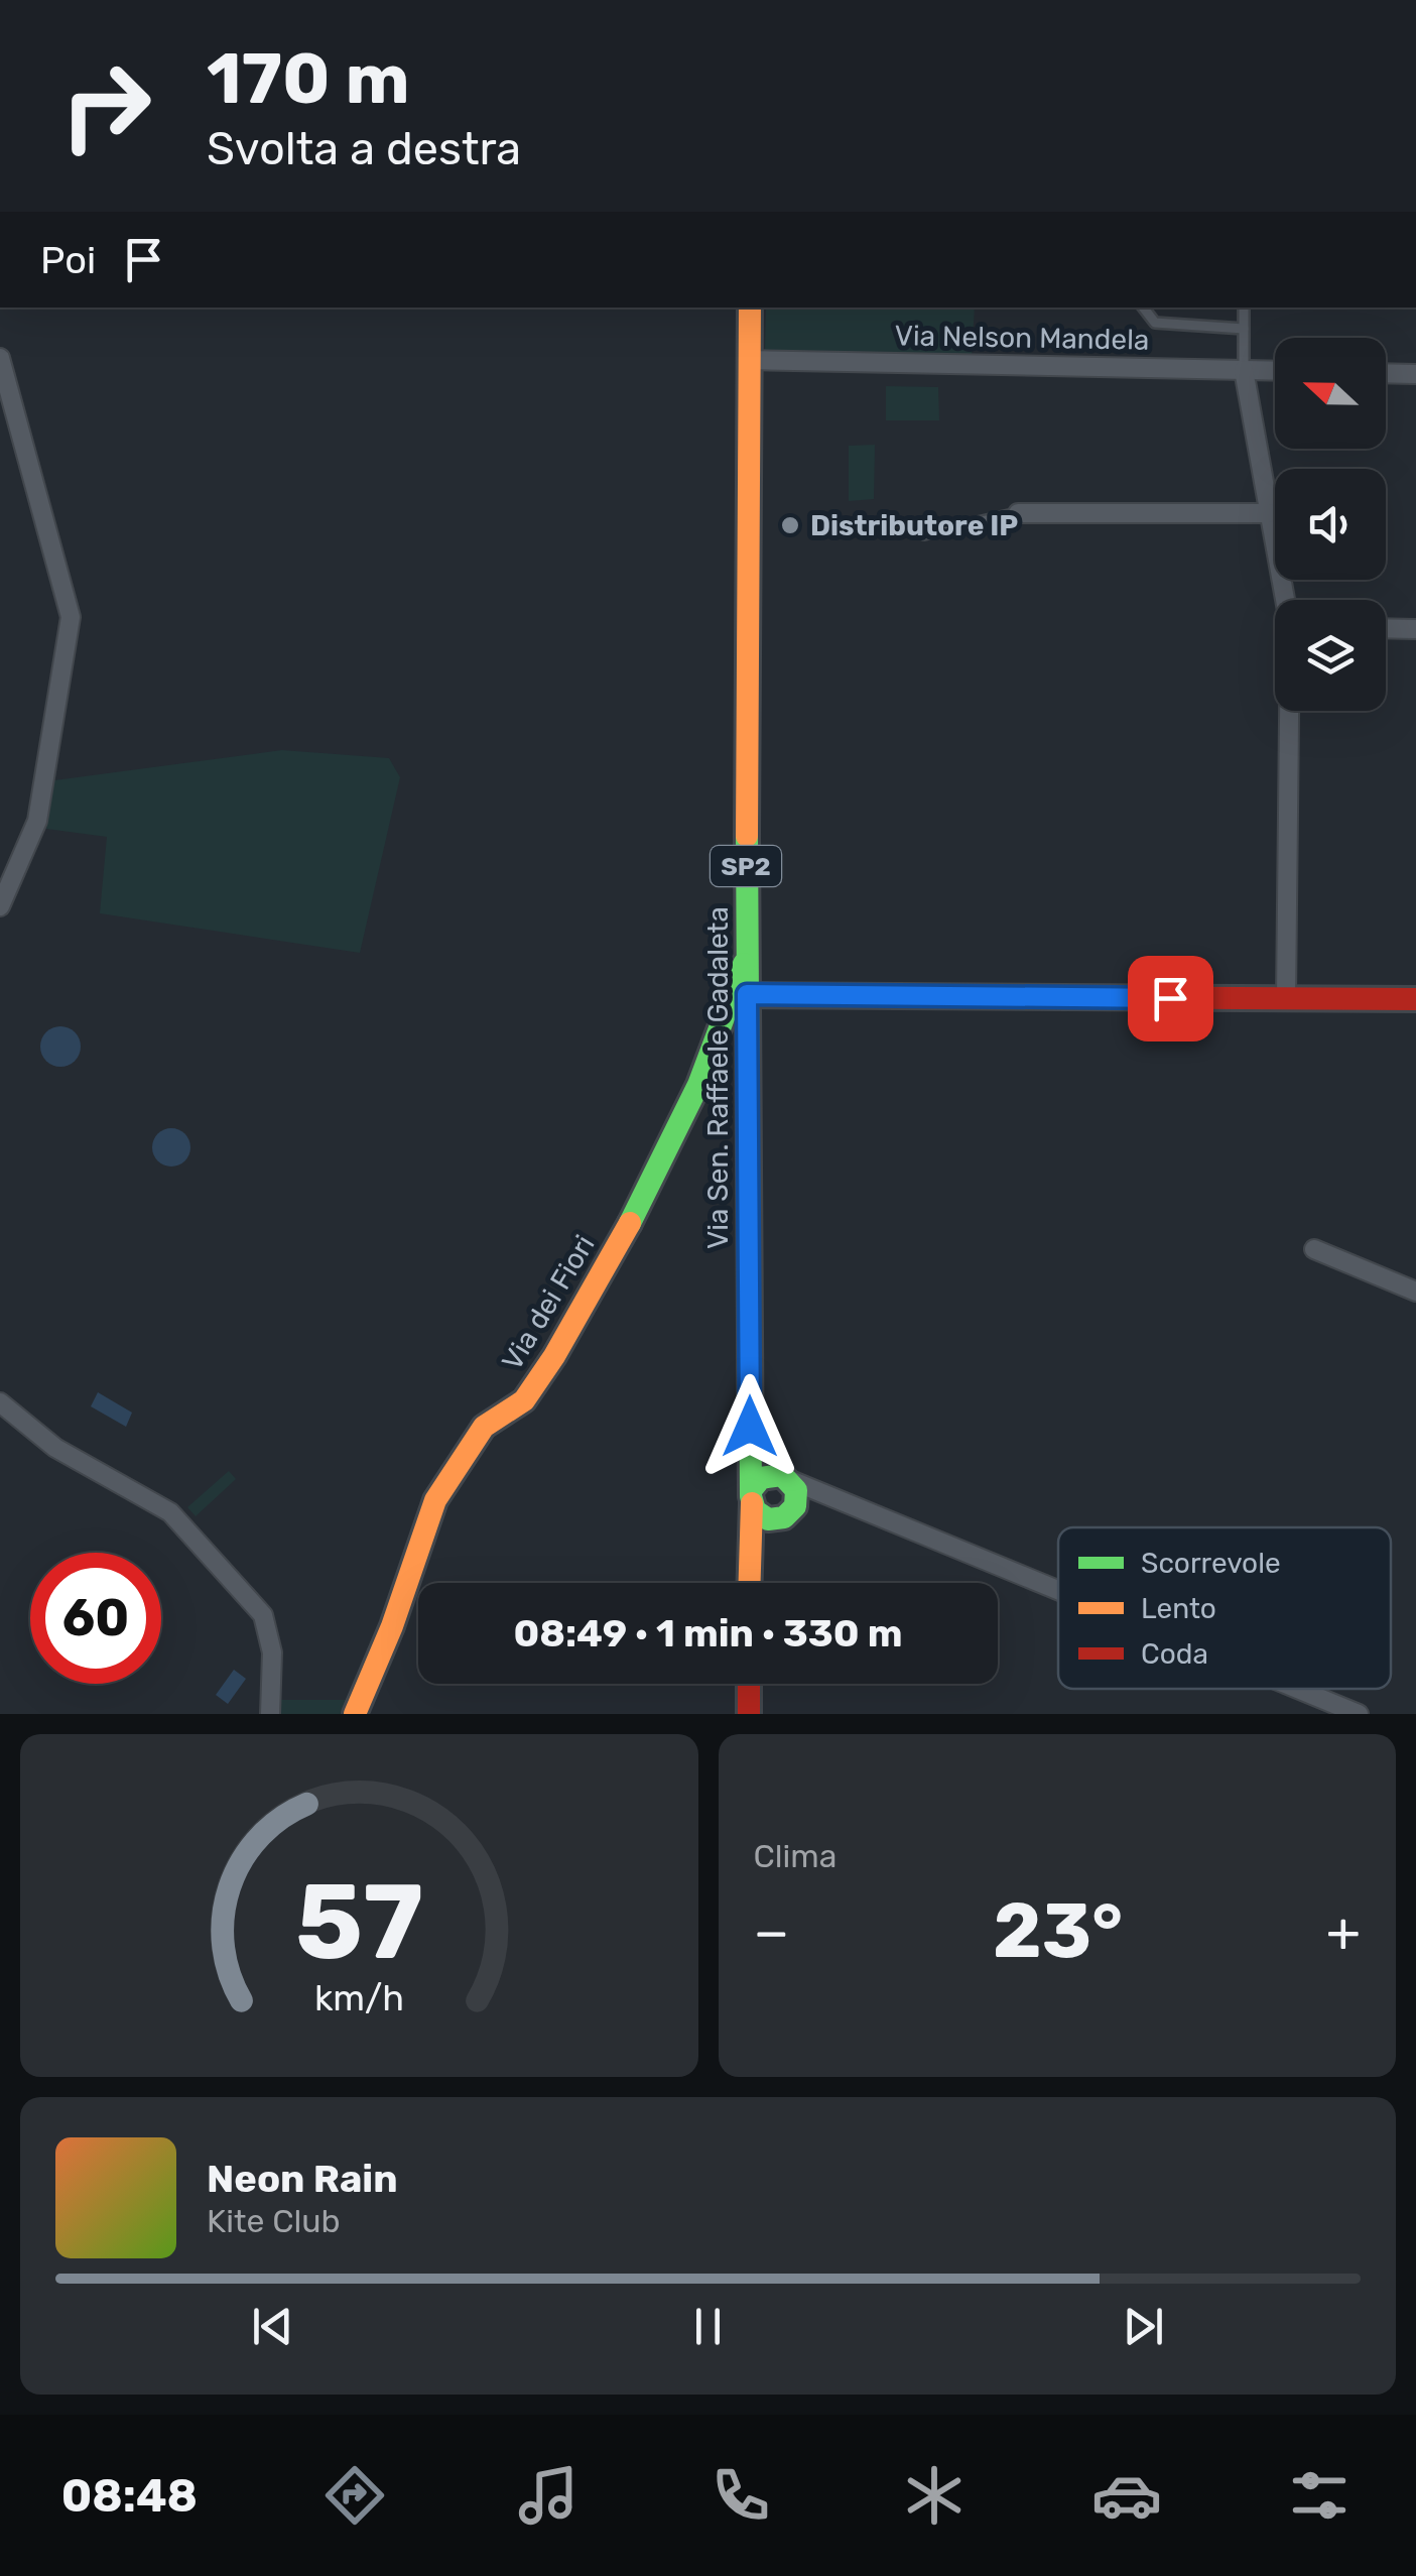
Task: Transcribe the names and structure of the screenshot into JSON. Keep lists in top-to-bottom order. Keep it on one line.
{"streets":{"main road":["SP2","Via Sen. Raffaele Gadaleta","Via dei Fiori"],"street":["Via Nelson Mandela"]},"crossings":[["Via Nelson Mandela","Via Sen. Raffaele Gadaleta"],["Via Sen. Raffaele Gadaleta","Via dei Fiori"]],"places":["Distributore IP"],"legend":["Scorrevole","Lento","Coda"],"north":"left","page":{"turn":["170 m","Svolta a destra"],"then":"Poi","limit":"60","trip":"08:49 · 1 min · 330 m","tile":"Clima","heat":["−","23°","+"],"song":["Neon Rain","Kite Club"],"tabs":"08:48","gauge":["57","km/h"]}}
